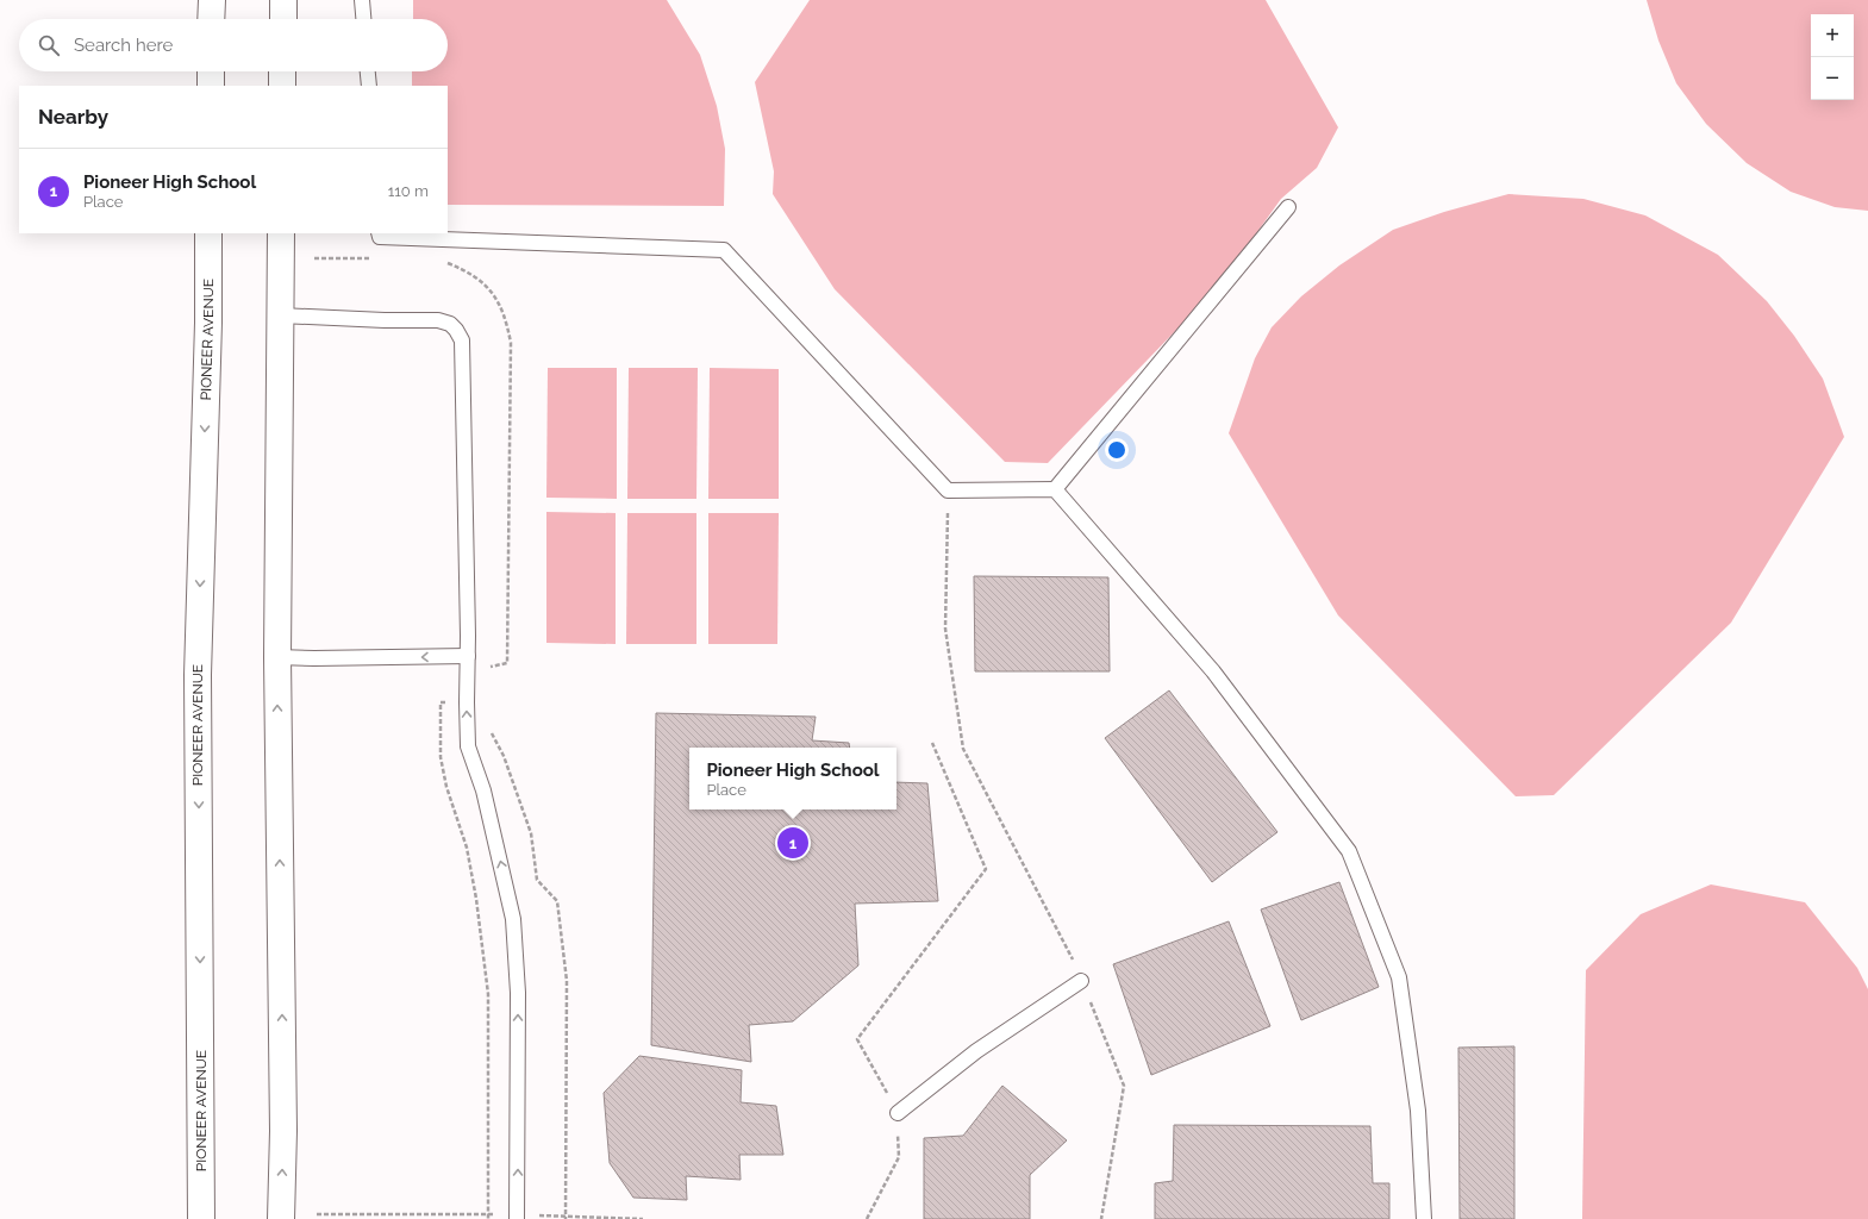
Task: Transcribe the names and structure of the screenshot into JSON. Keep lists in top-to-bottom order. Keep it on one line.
{"streets":{"street":["PIONEER AVENUE"]},"page":{"map_buttons":["+","−"],"search":"Search here","heading":"Nearby","list":[{"mark":"1","name":"Pioneer High School","note":"Place","value":"110 m"}],"popup":["Pioneer High School","Place"],"pins":"1"}}
